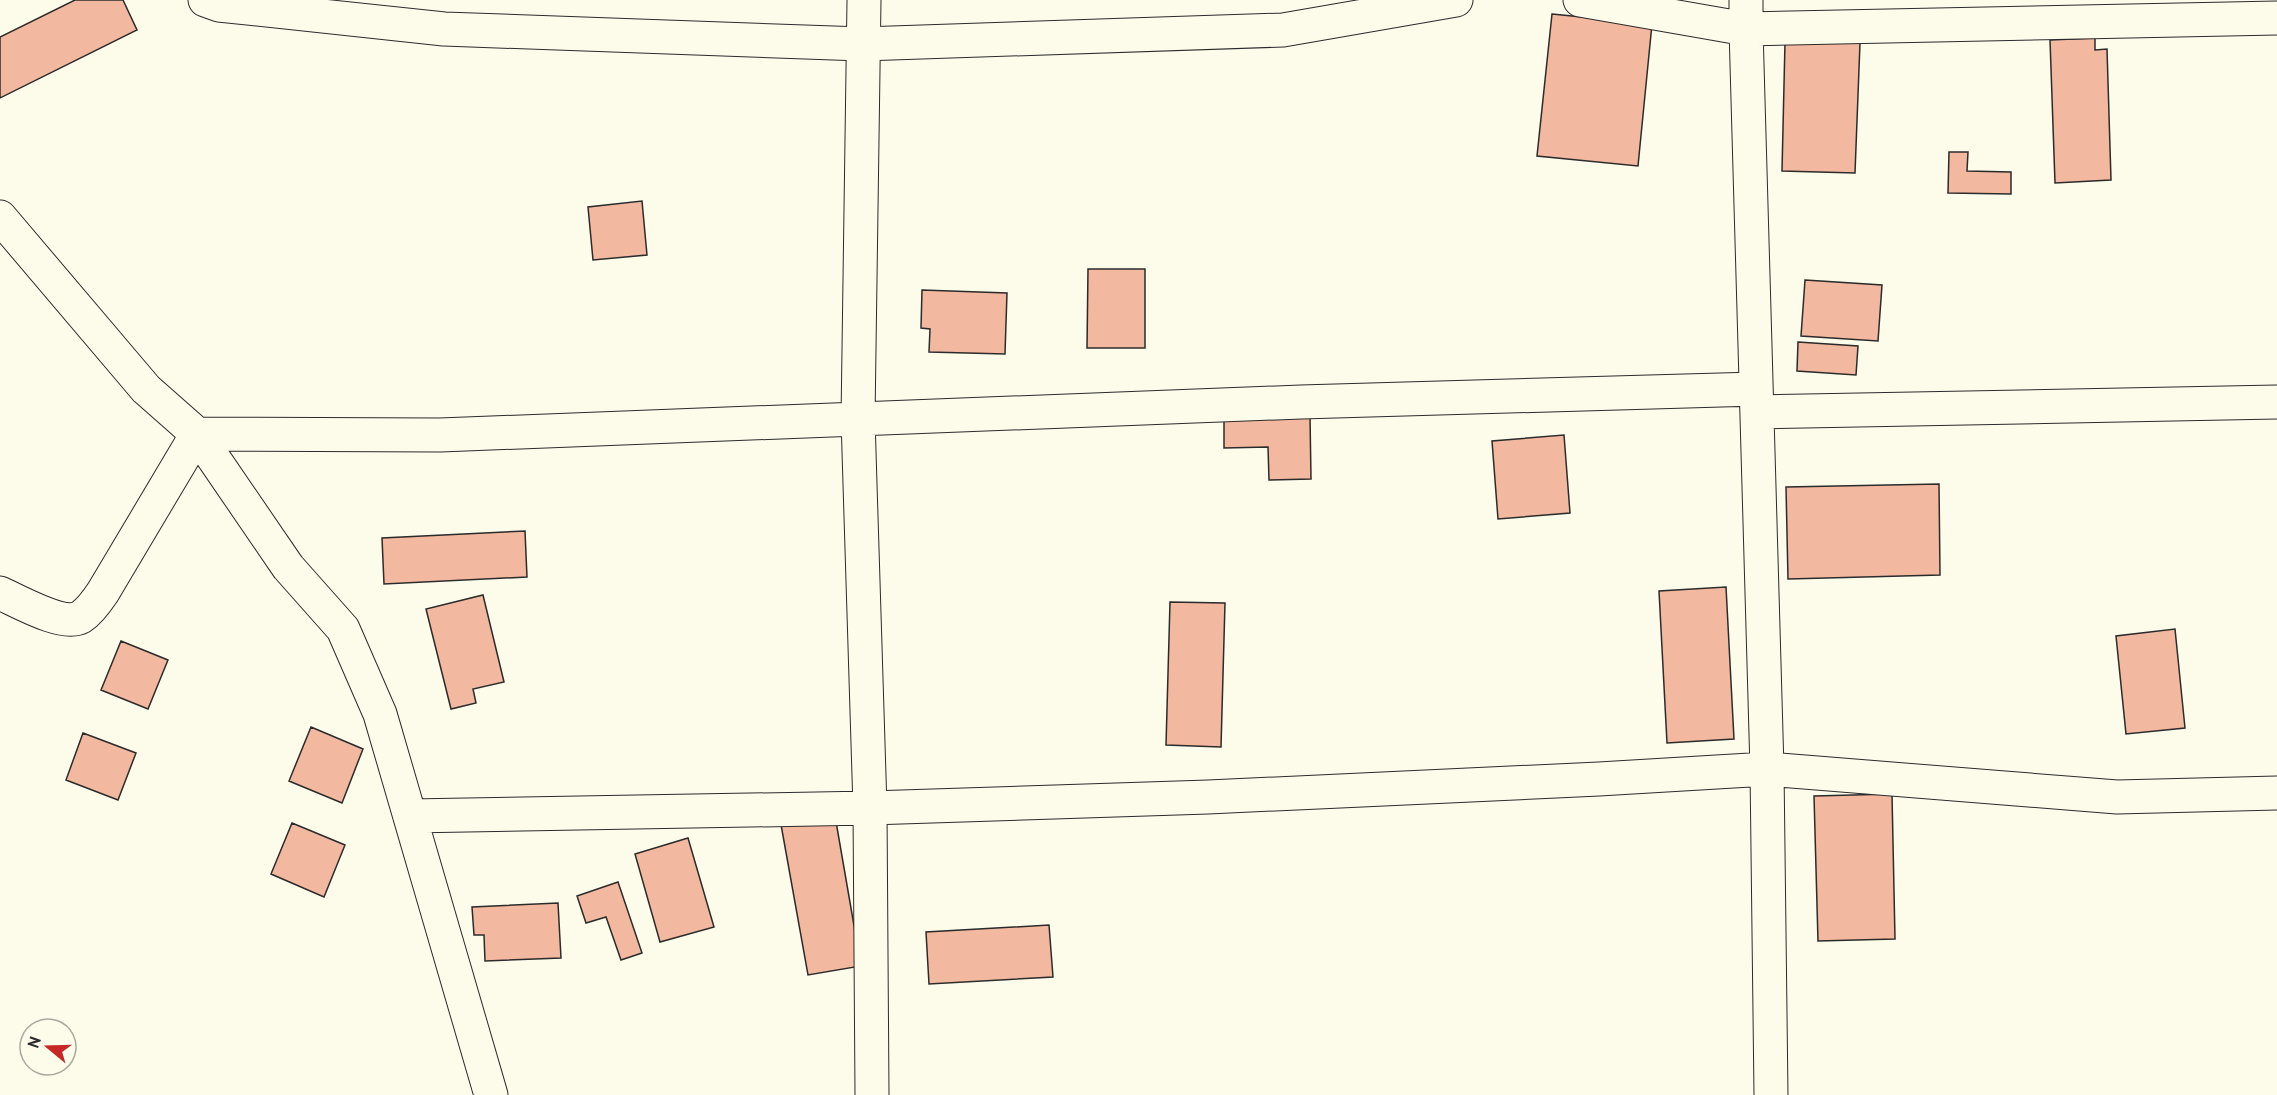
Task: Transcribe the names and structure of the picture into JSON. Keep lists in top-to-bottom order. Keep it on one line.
{"north":"left"}
